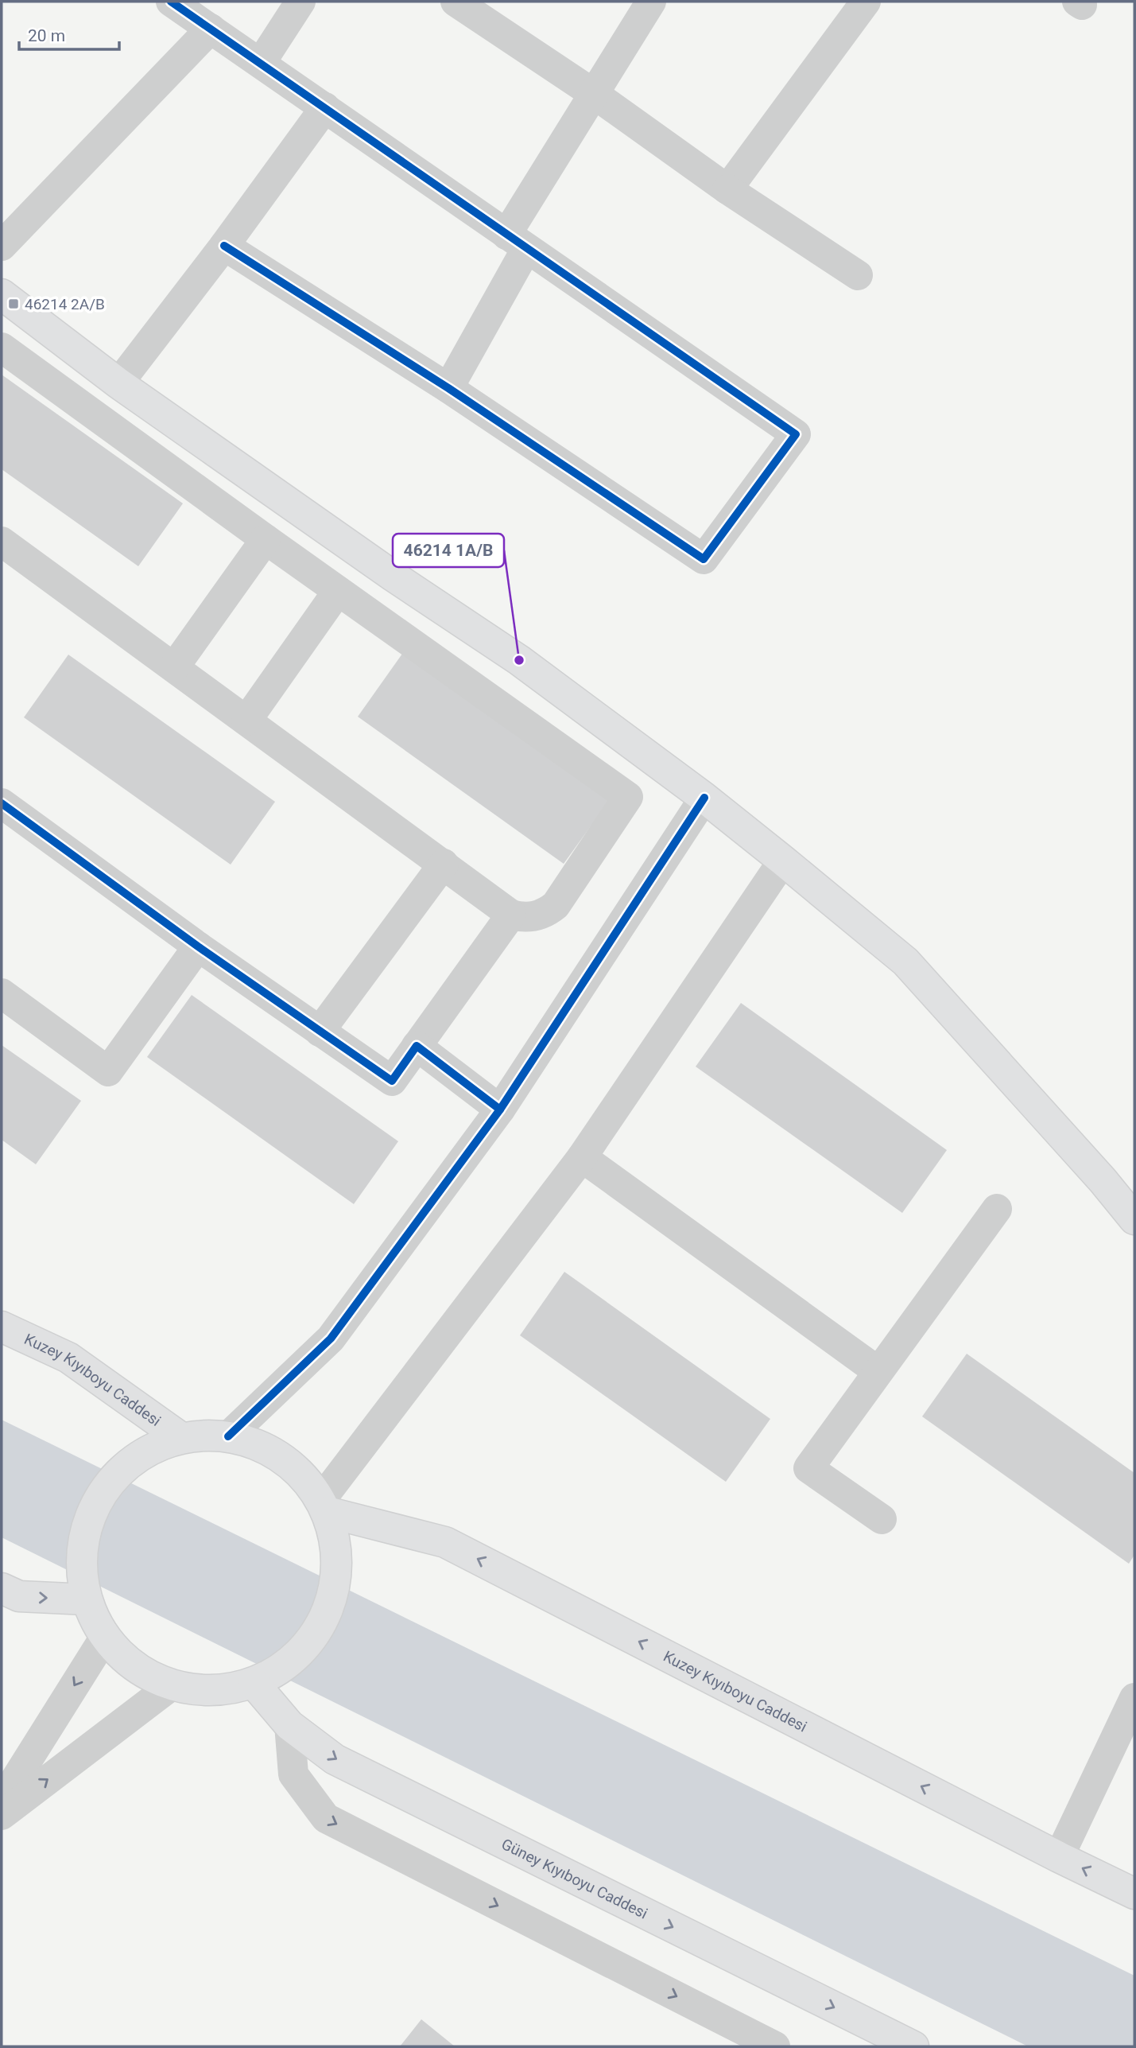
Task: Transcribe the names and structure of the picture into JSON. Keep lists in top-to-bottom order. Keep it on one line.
{"streets":{"main road":["Kuzey Kıyıboyu Caddesi","Güney Kıyıboyu Caddesi"]},"one_way":["Kuzey Kıyıboyu Caddesi","Güney Kıyıboyu Caddesi"],"places":{"transit":["46214 2A/B"],"other":["46214 1A/B"]},"scale_bar":"20 m"}
